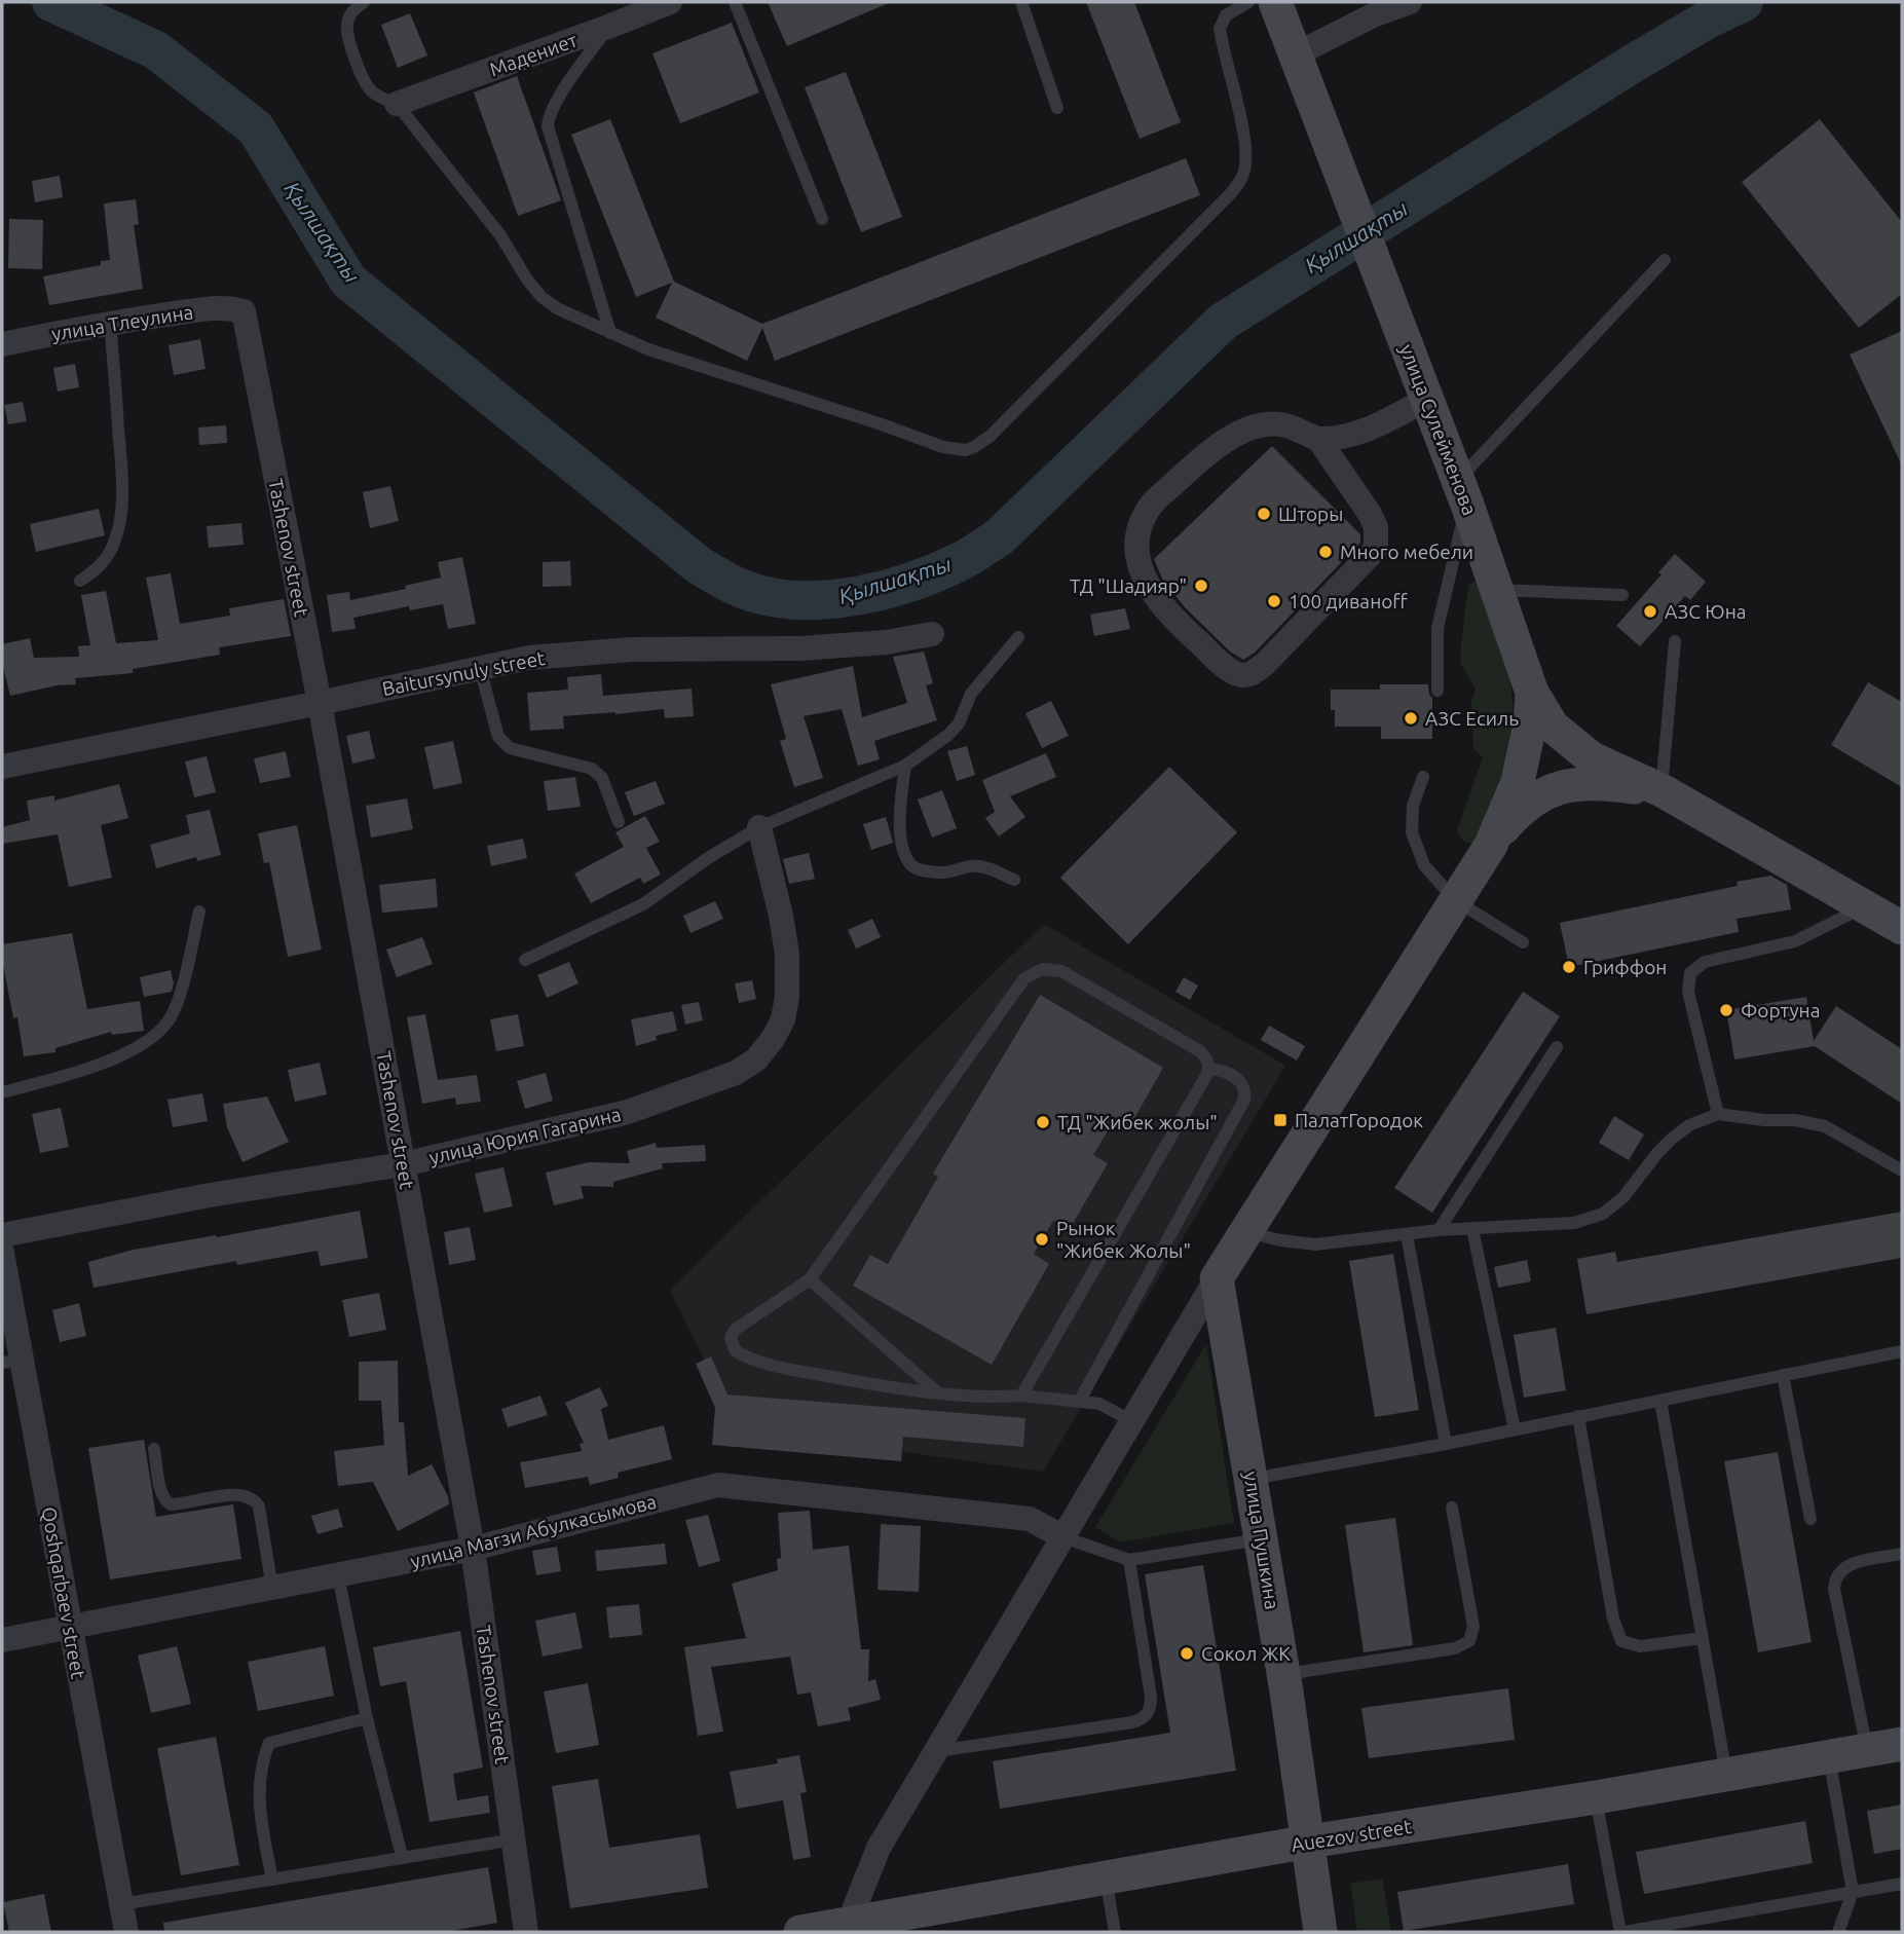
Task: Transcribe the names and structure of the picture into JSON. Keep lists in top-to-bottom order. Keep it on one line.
{"streets":{"street":["Мадениет","улица Тлеулина","улица Сулейменова","Tashenov street","Baitursynuly street","улица Юрия Гагарина","улица Магзи Абулкасымова","улица Пушкина","Qoshqarbaev street","Auezov street"]},"crossings":[["улица Тлеулина","Tashenov street"],["Tashenov street","Baitursynuly street"],["Tashenov street","улица Юрия Гагарина"],["Tashenov street","улица Магзи Абулкасымова"],["улица Магзи Абулкасымова","Qoshqarbaev street"],["улица Пушкина","Auezov street"]],"water":["Қылшақты"],"places":{"other":["Шторы","Много мебели","ТД \"Шадияр\"","100 диваноff","АЗС Юна","АЗС Есиль","Гриффон","Фортуна","ТД \"Жибек жолы\"","Рынок \"Жибек Жолы\"","Сокол ЖК"],"transit":["ПалатГородок"]}}
